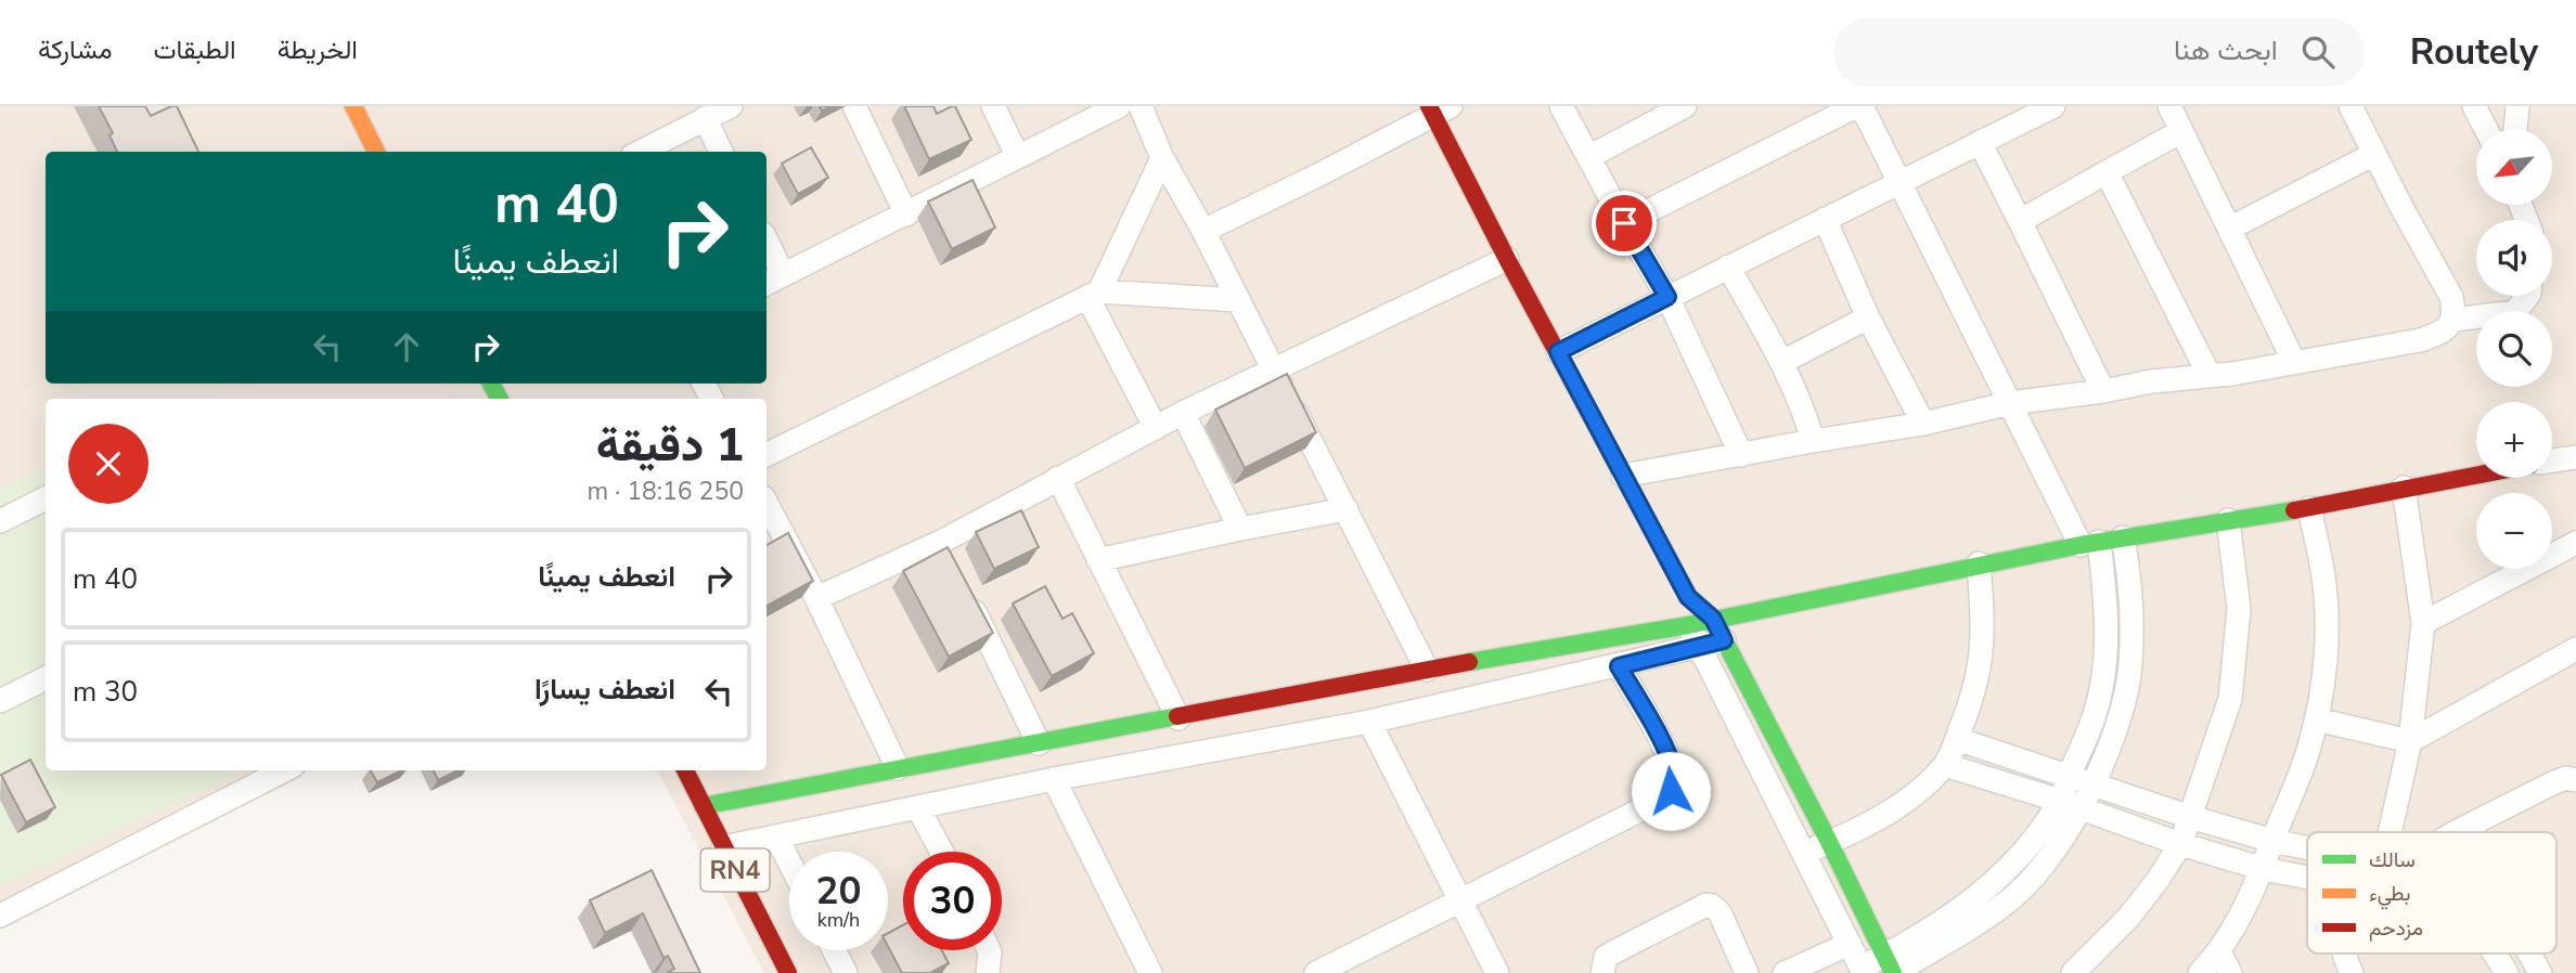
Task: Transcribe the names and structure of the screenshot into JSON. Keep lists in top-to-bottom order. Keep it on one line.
{"streets":{"street":["RN4"]},"legend":["سالك","بطيء","مزدحم"],"north":"bottom left","page":{"header":"Routely","search":"ابحث هنا","nav":["الخريطة","الطبقات","مشاركة"],"map_buttons":["+","−"],"turn":["40 m","انعطف يمينًا"],"heading":["1 دقيقة","250 m · 18:16"],"list":[{"name":"انعطف يمينًا","value":"40 m"},{"name":"انعطف يسارًا","value":"30 m"}],"speed":"20 km/h","limit":"30"}}
